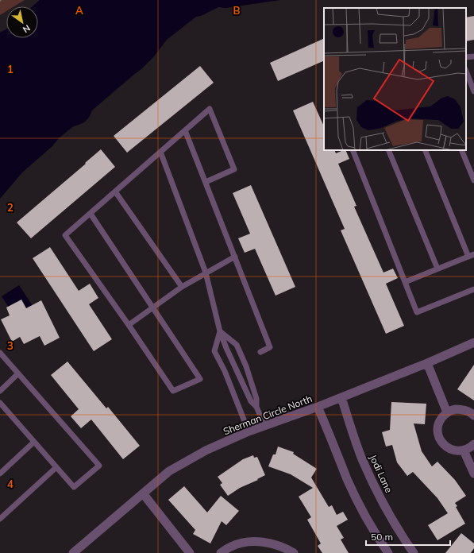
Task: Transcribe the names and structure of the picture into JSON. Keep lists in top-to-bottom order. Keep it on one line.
{"streets":{"street":["Sherman Circle North","Jodi Lane"]},"crossings":[["Sherman Circle North","Jodi Lane"]],"scale_bar":"50 m","north":"bottom right","grid":{"columns":["A","B"],"rows":["1","2","3","4"]}}
